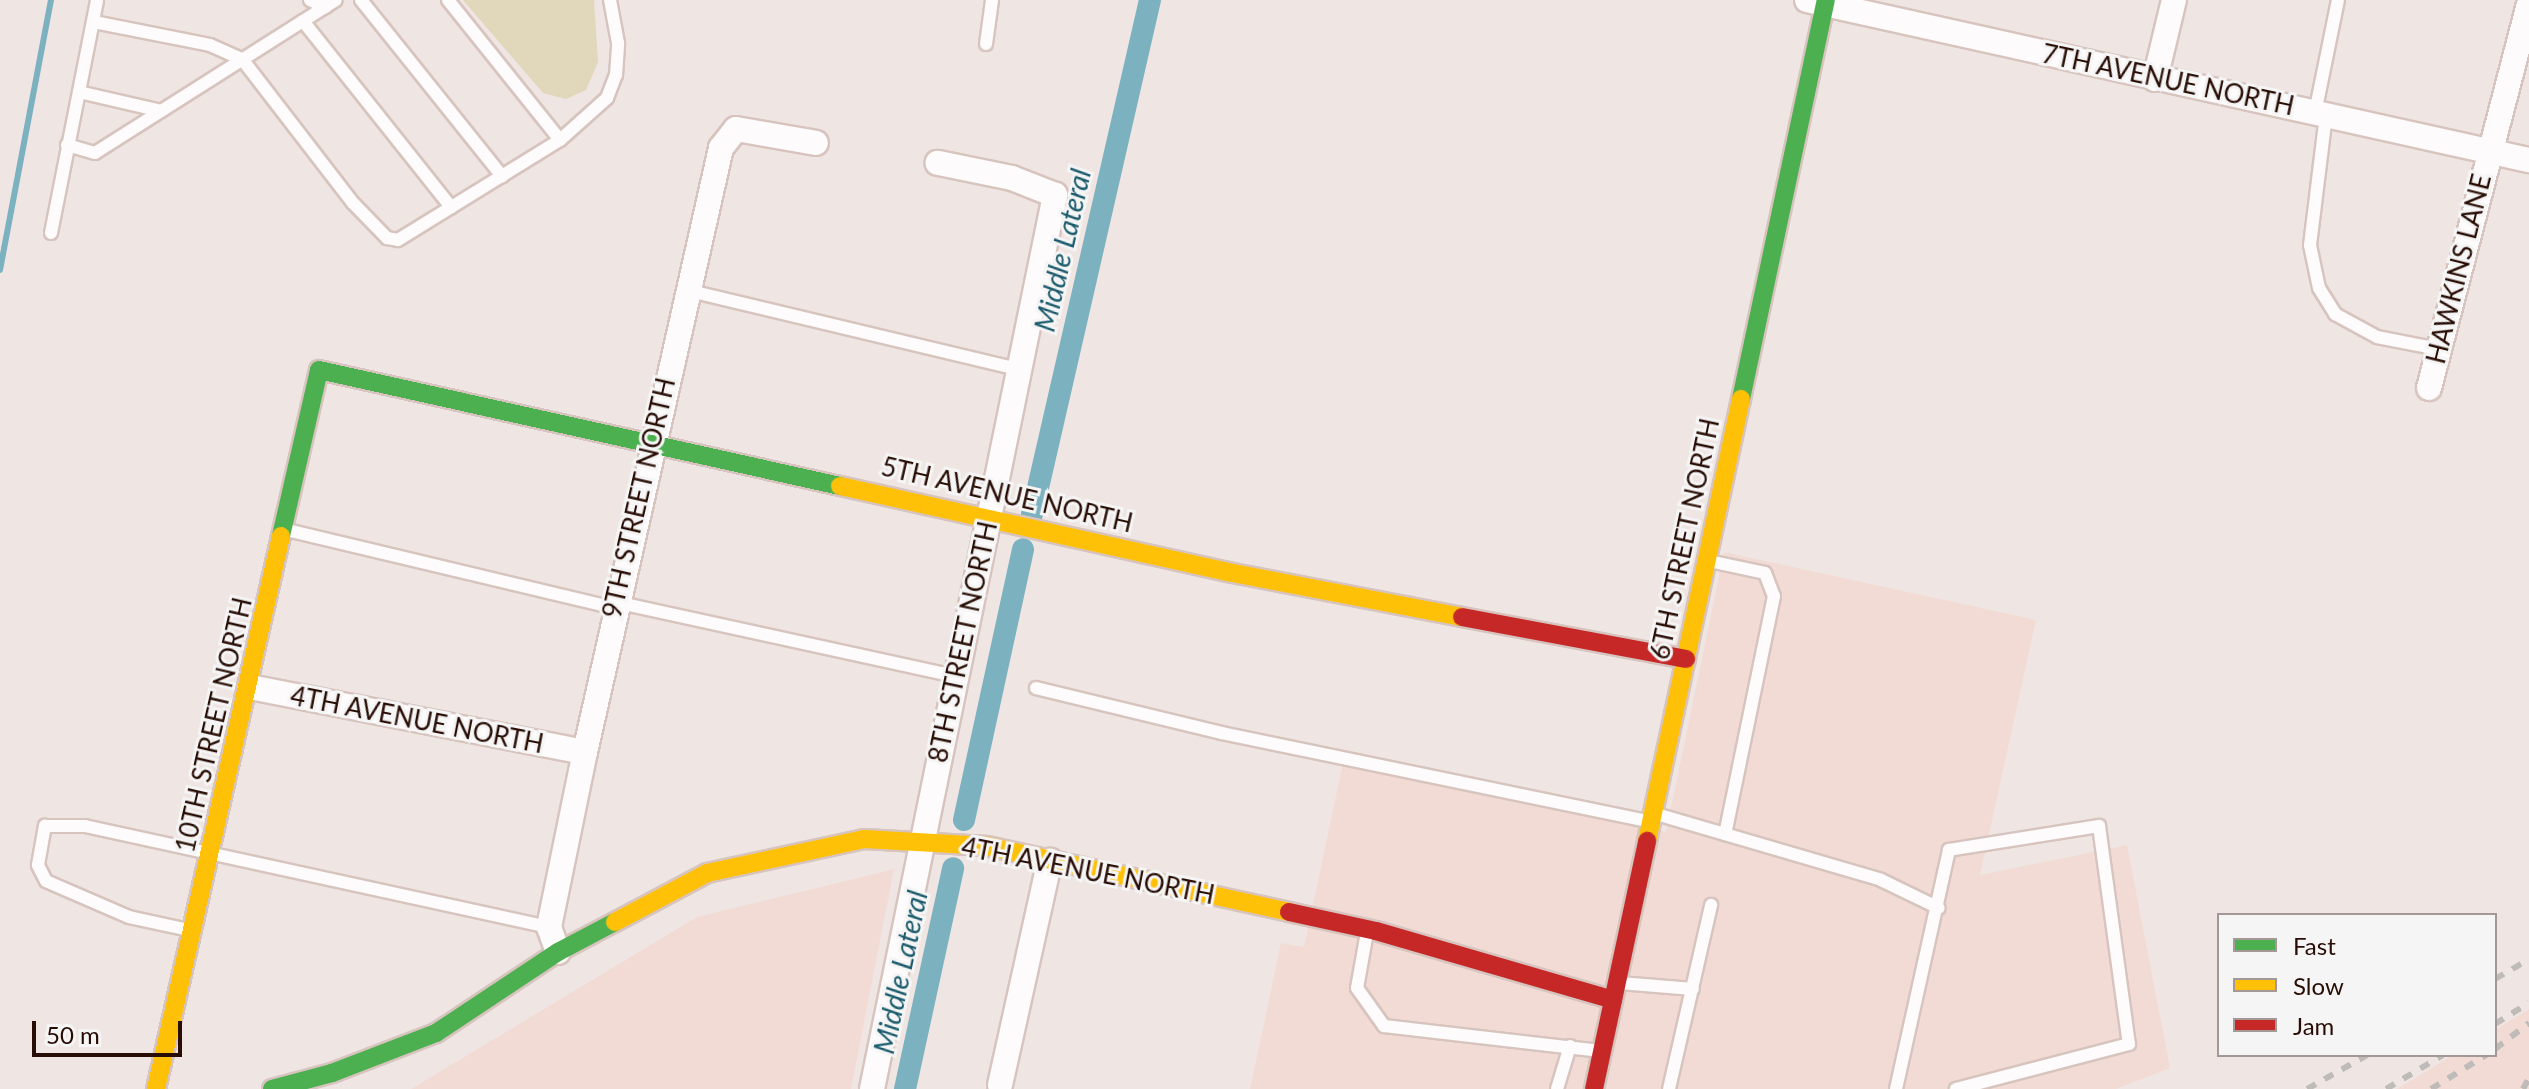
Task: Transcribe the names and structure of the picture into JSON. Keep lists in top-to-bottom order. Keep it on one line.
{"streets":{"street":["7TH AVENUE NORTH","HAWKINS LANE","5TH AVENUE NORTH","9TH STREET NORTH","6TH STREET NORTH","8TH STREET NORTH","4TH AVENUE NORTH","10TH STREET NORTH"]},"crossings":[["7TH AVENUE NORTH","HAWKINS LANE"],["7TH AVENUE NORTH","6TH STREET NORTH"],["5TH AVENUE NORTH","9TH STREET NORTH"],["5TH AVENUE NORTH","6TH STREET NORTH"],["5TH AVENUE NORTH","8TH STREET NORTH"],["5TH AVENUE NORTH","10TH STREET NORTH"],["9TH STREET NORTH","4TH AVENUE NORTH"],["6TH STREET NORTH","4TH AVENUE NORTH"],["8TH STREET NORTH","4TH AVENUE NORTH"],["4TH AVENUE NORTH","10TH STREET NORTH"]],"water":["Middle Lateral"],"legend":["Fast","Slow","Jam"],"scale_bar":"50 m"}
